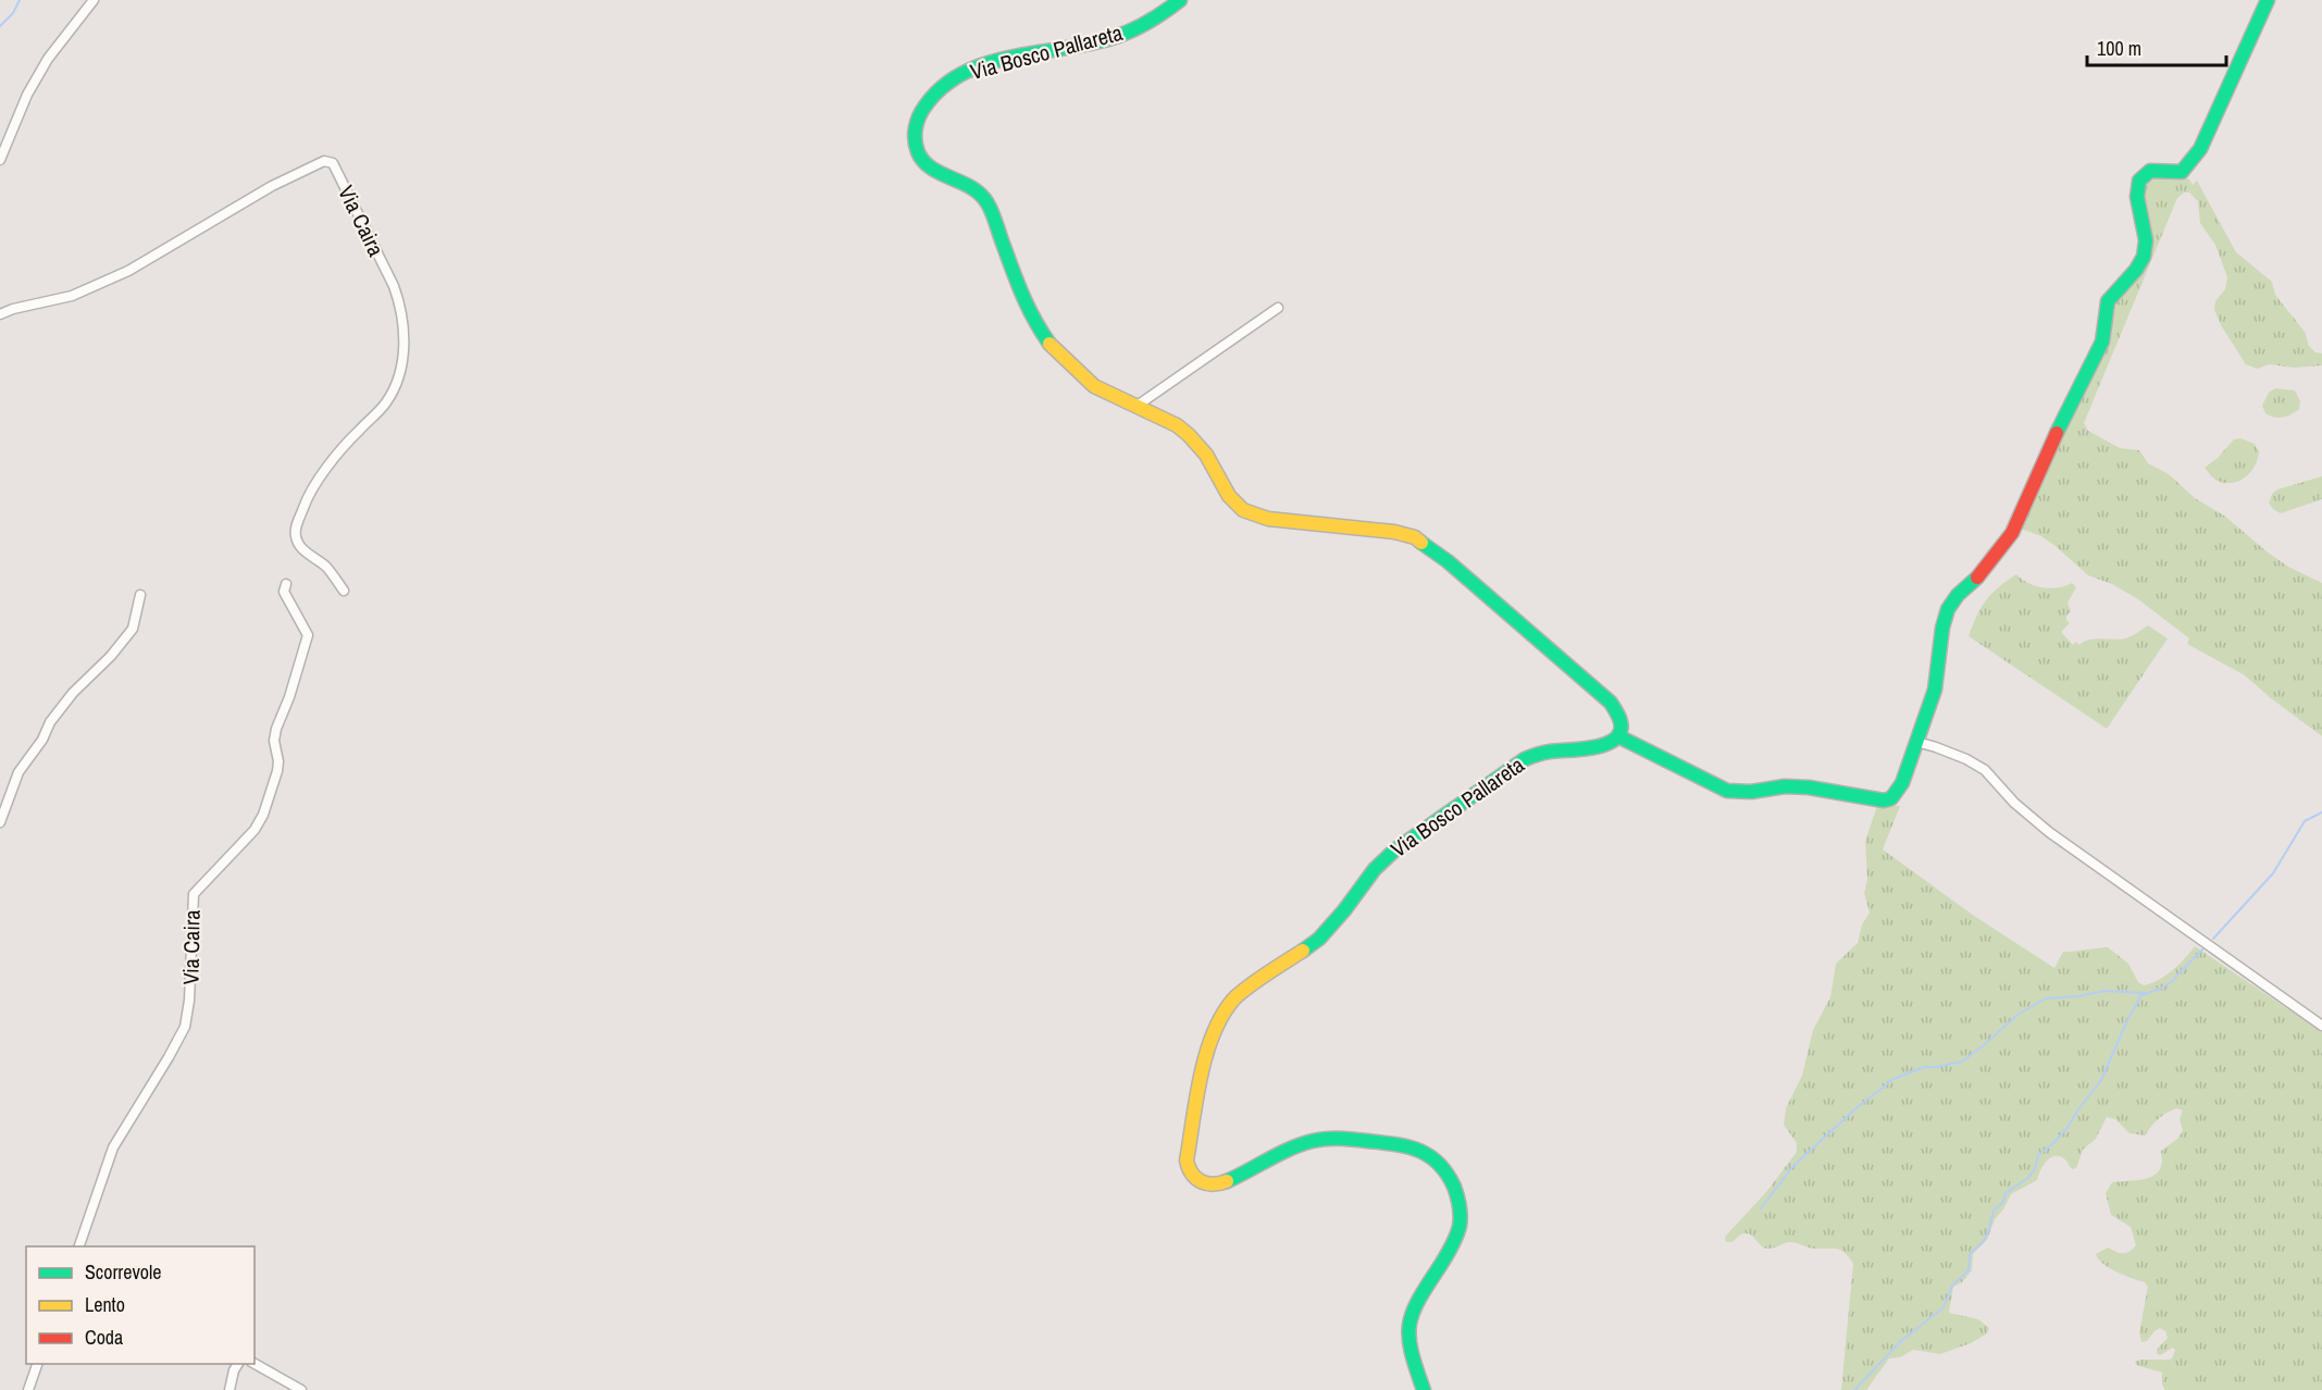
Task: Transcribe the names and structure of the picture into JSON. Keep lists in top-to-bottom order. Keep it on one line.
{"streets":{"street":["Via Bosco Pallareta","Via Caira"]},"legend":["Scorrevole","Lento","Coda"],"scale_bar":"100 m"}
